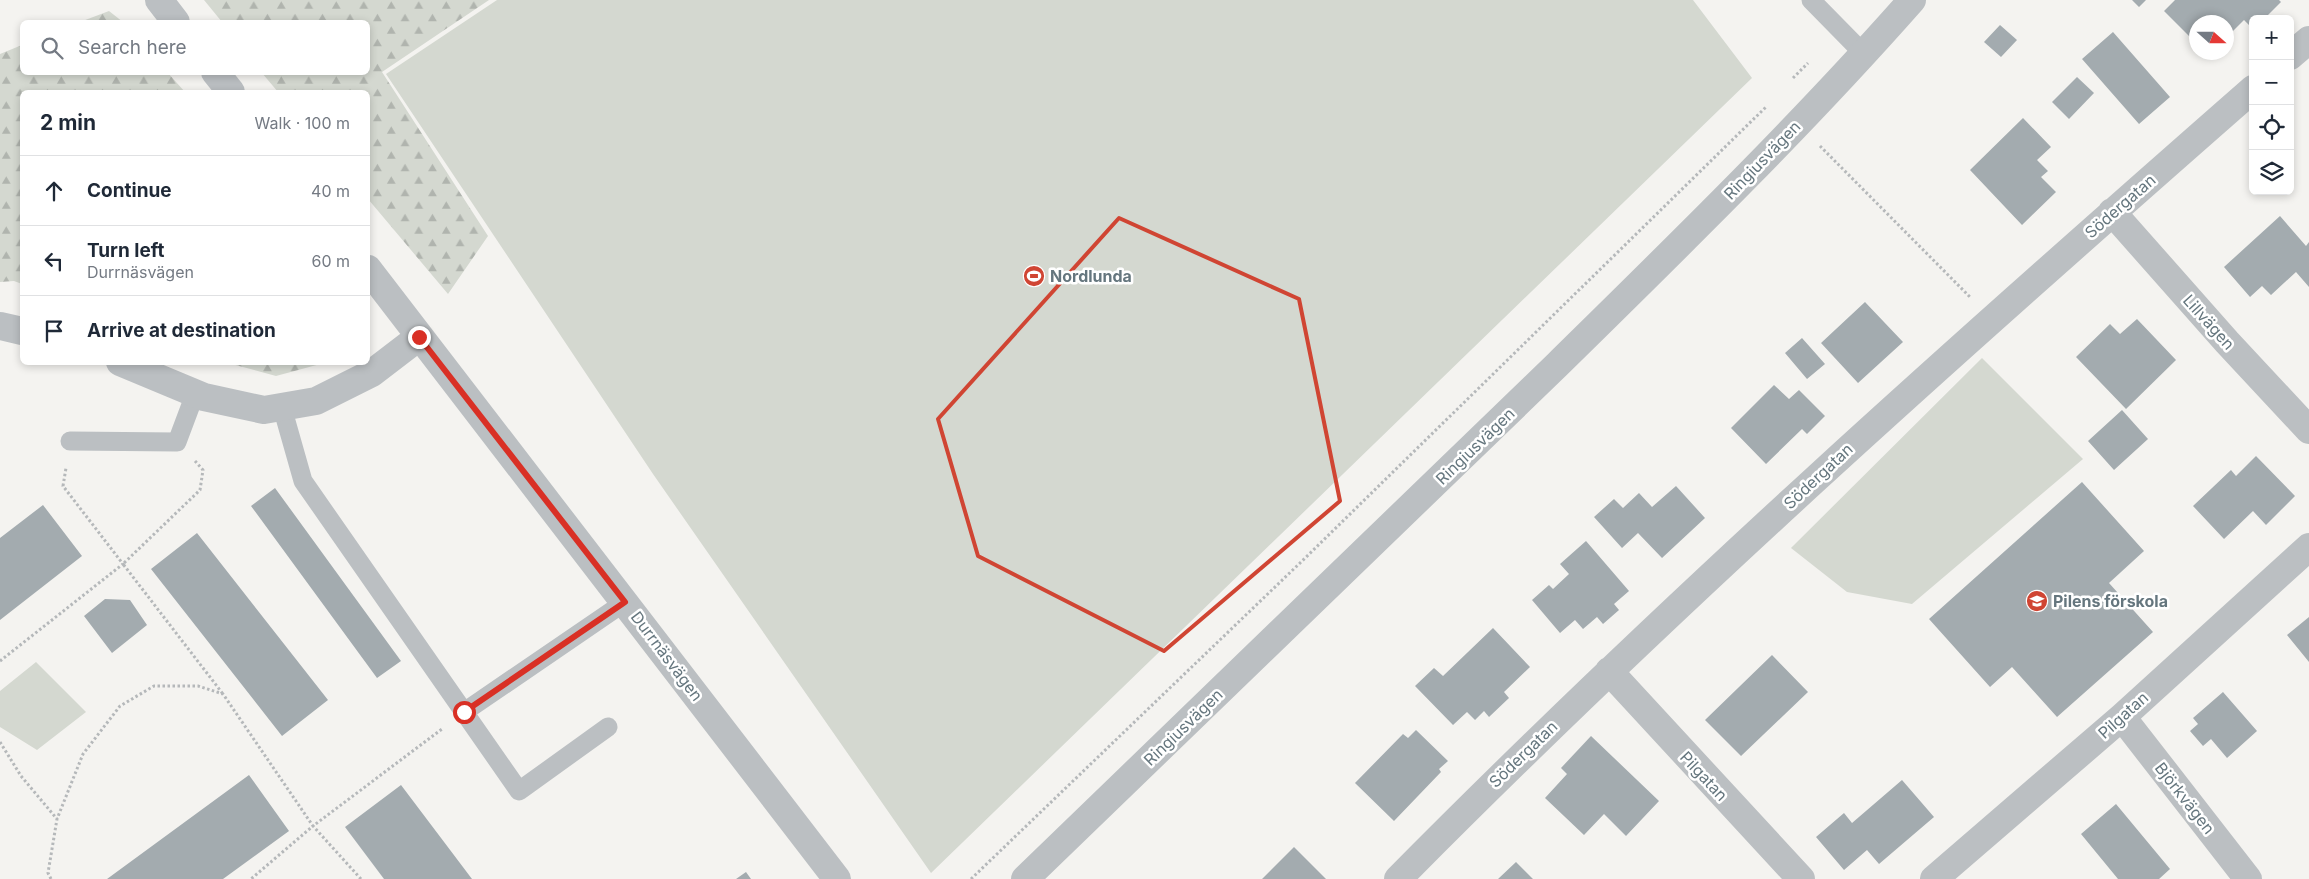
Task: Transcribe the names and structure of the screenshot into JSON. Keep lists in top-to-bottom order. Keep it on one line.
{"streets":{"street":["Ringiusvägen","Södergatan","Lillvägen","Durrnäsvägen","Pilgatan","Björkvägen"]},"crossings":[["Södergatan","Lillvägen"],["Södergatan","Pilgatan"],["Pilgatan","Björkvägen"]],"places":{"sports":["Nordlunda"],"school or university":["Pilens förskola"]},"north":"right","page":{"map_buttons":["+","−"],"search":"Search here","heading":["2 min","Walk · 100 m"],"list":[["Continue","40 m"],["Turn left","Durrnäsvägen","60 m"],"Arrive at destination"]}}
